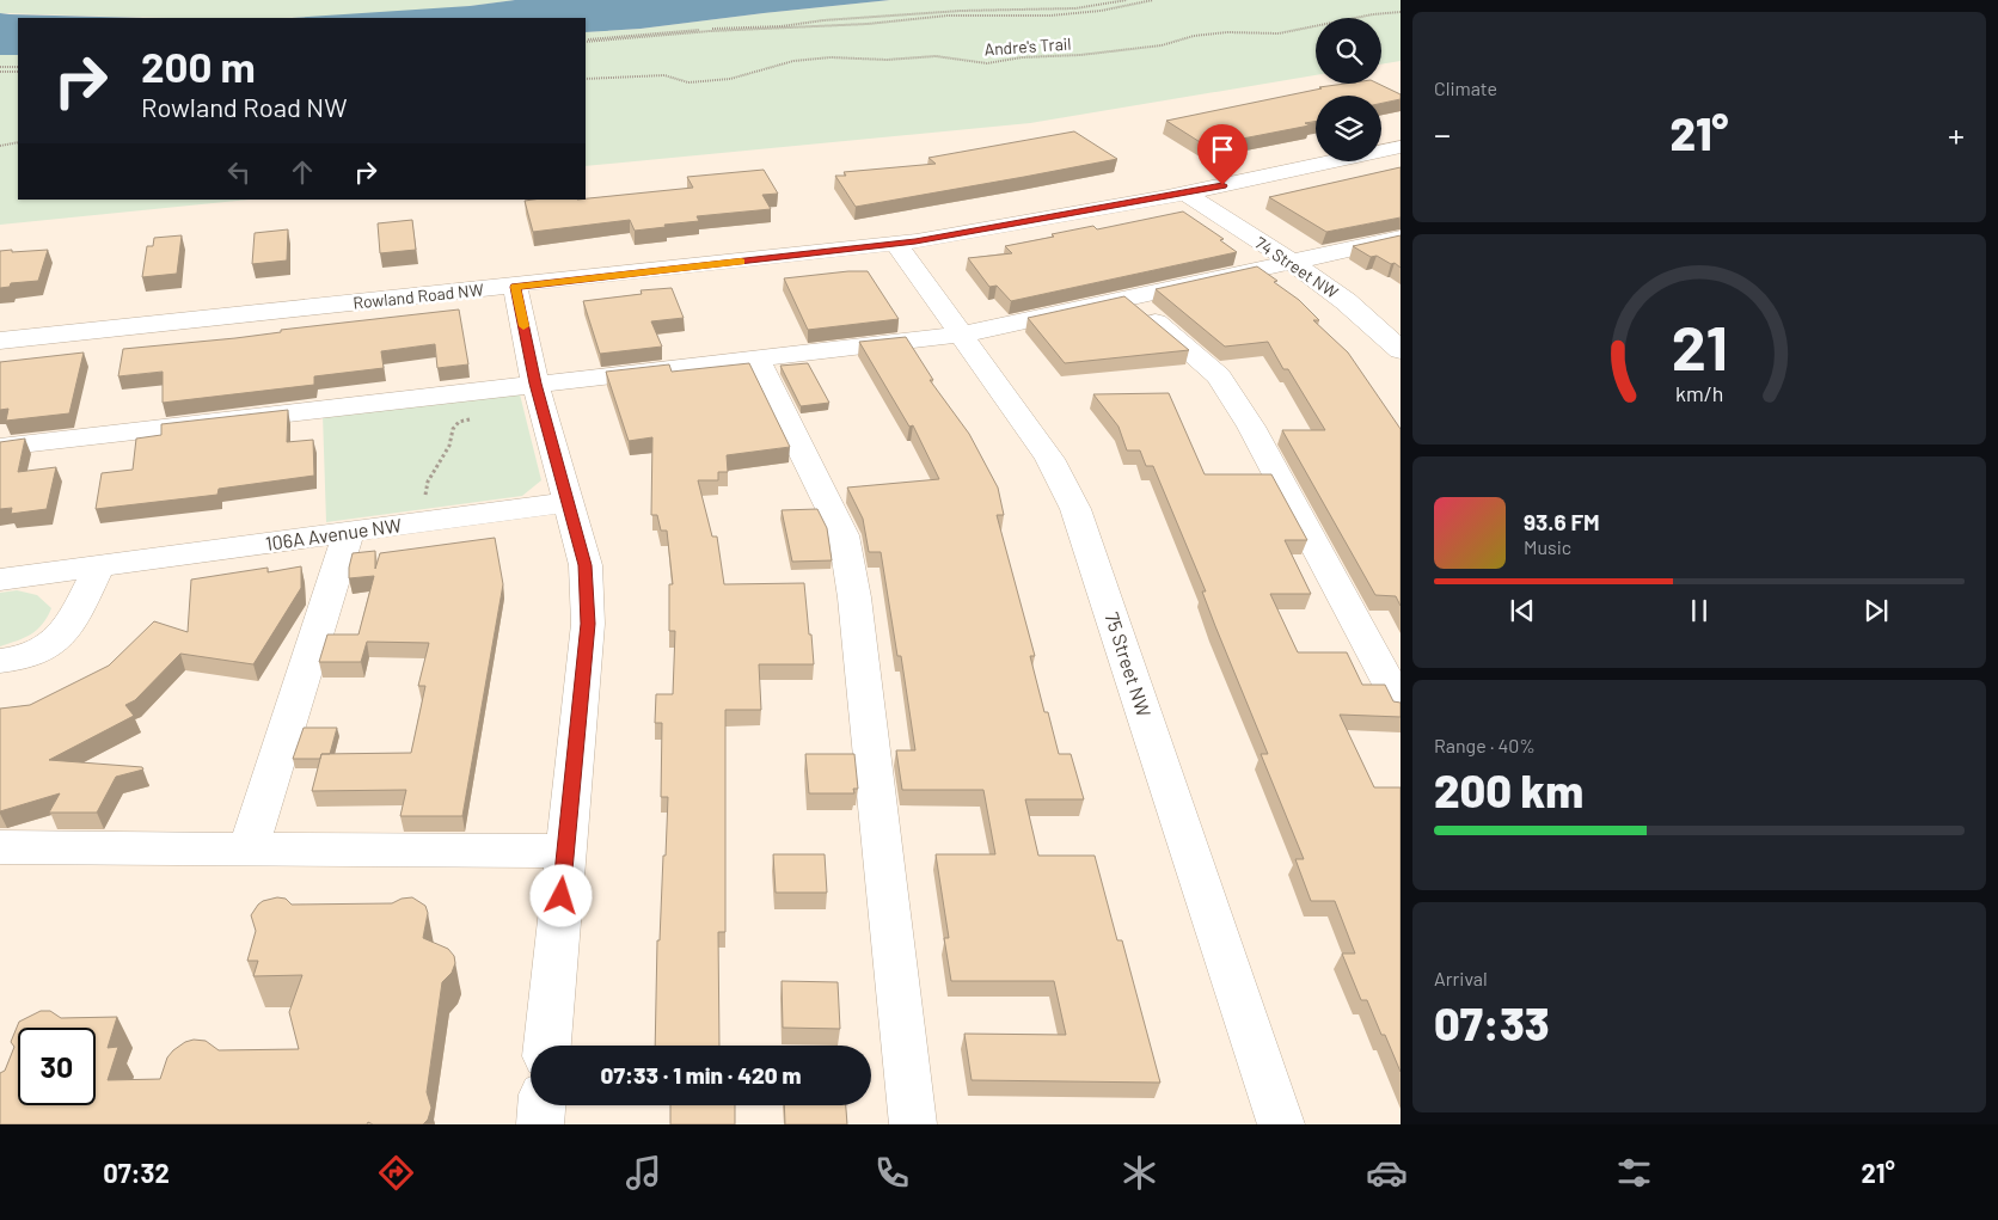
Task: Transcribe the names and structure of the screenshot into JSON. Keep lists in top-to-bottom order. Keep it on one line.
{"streets":{"street":["74 Street NW","Rowland Road NW","106A Avenue NW","75 Street NW"],"path":["Andre's Trail"]},"crossings":[["74 Street NW","Rowland Road NW"],["Rowland Road NW","75 Street NW"]],"page":{"tile":["Climate",["Range · 40%","200 km"],["Arrival","07:33"]],"turn":["200 m","Rowland Road NW"],"heat":["−","21°","+"],"song":["93.6 FM","Music"],"limit":"30","trip":"07:33 · 1 min · 420 m","tabs":["07:32","21°"],"gauge":["21","km/h"]}}
